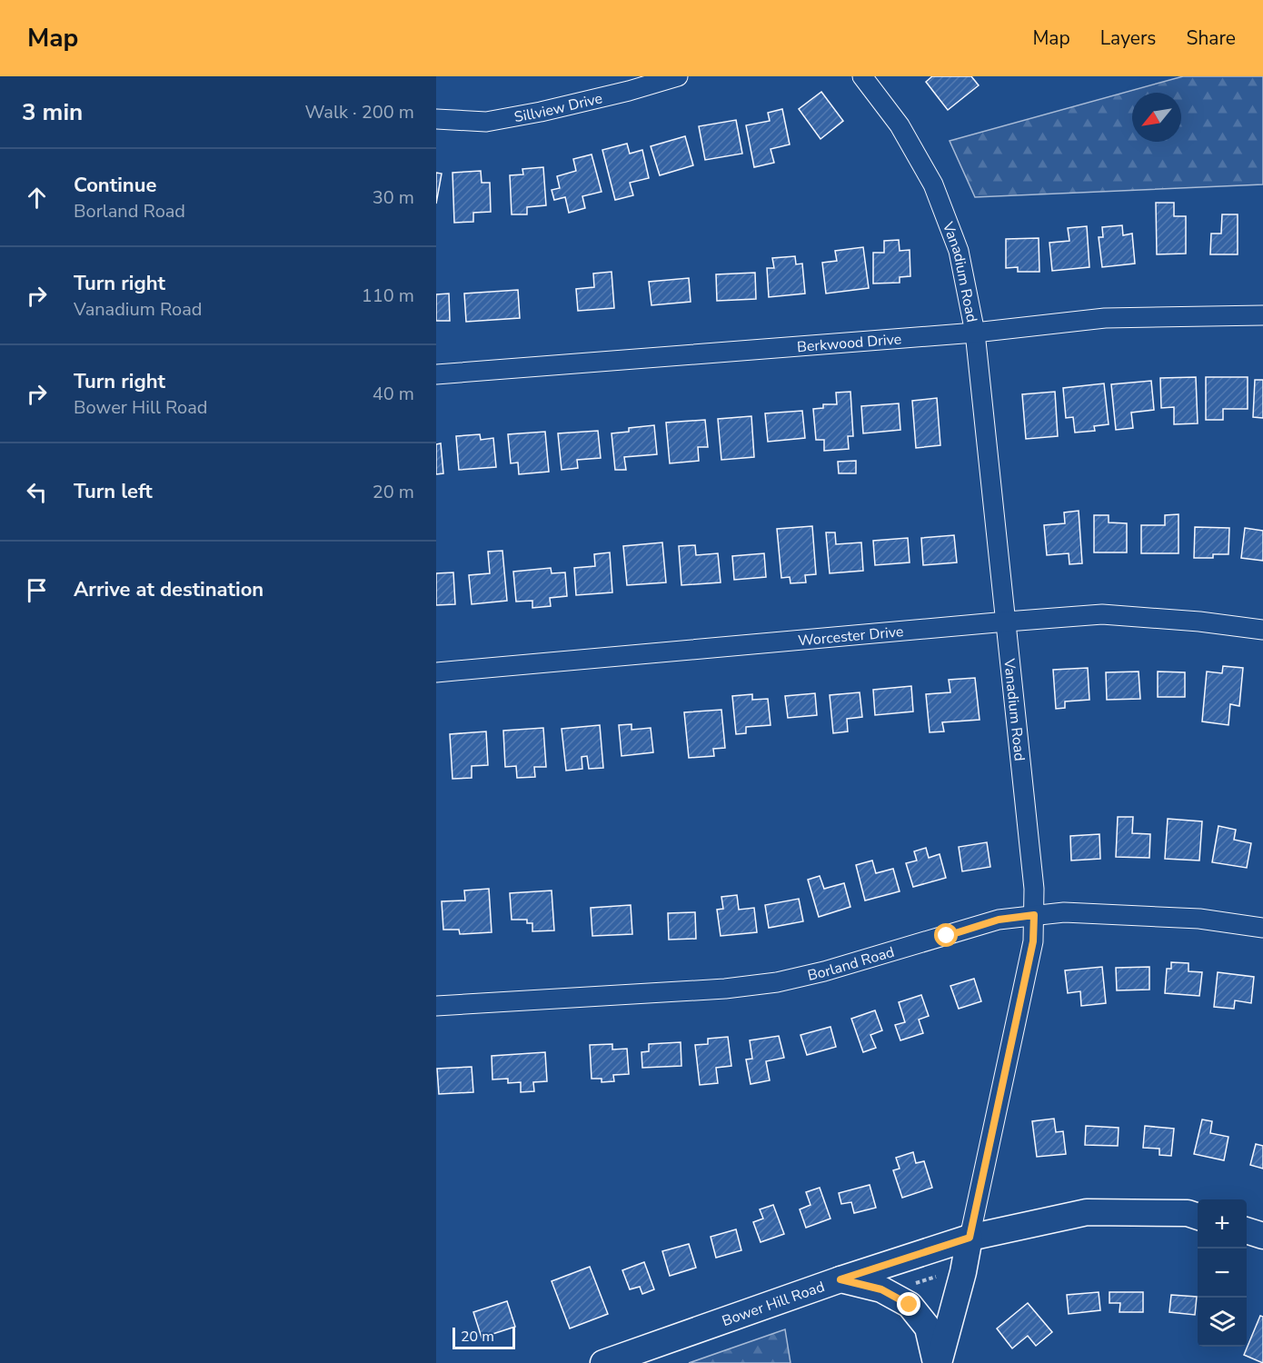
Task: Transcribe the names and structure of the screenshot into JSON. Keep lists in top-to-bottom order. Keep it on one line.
{"streets":{"main road":["Vanadium Road","Bower Hill Road"],"street":["Sillview Drive","Berkwood Drive","Worcester Drive","Borland Road"]},"crossings":[["Vanadium Road","Berkwood Drive"],["Vanadium Road","Worcester Drive"],["Vanadium Road","Borland Road"],["Vanadium Road","Bower Hill Road"]],"scale_bar":"20 m","north":"bottom left","page":{"header":"Map","nav":["Map","Layers","Share"],"heading":["3 min","Walk · 200 m"],"list":[["Continue","Borland Road","30 m"],["Turn right","Vanadium Road","110 m"],["Turn right","Bower Hill Road","40 m"],["Turn left","20 m"],"Arrive at destination"],"map_buttons":["+","−"],"scale":"20 m"}}
